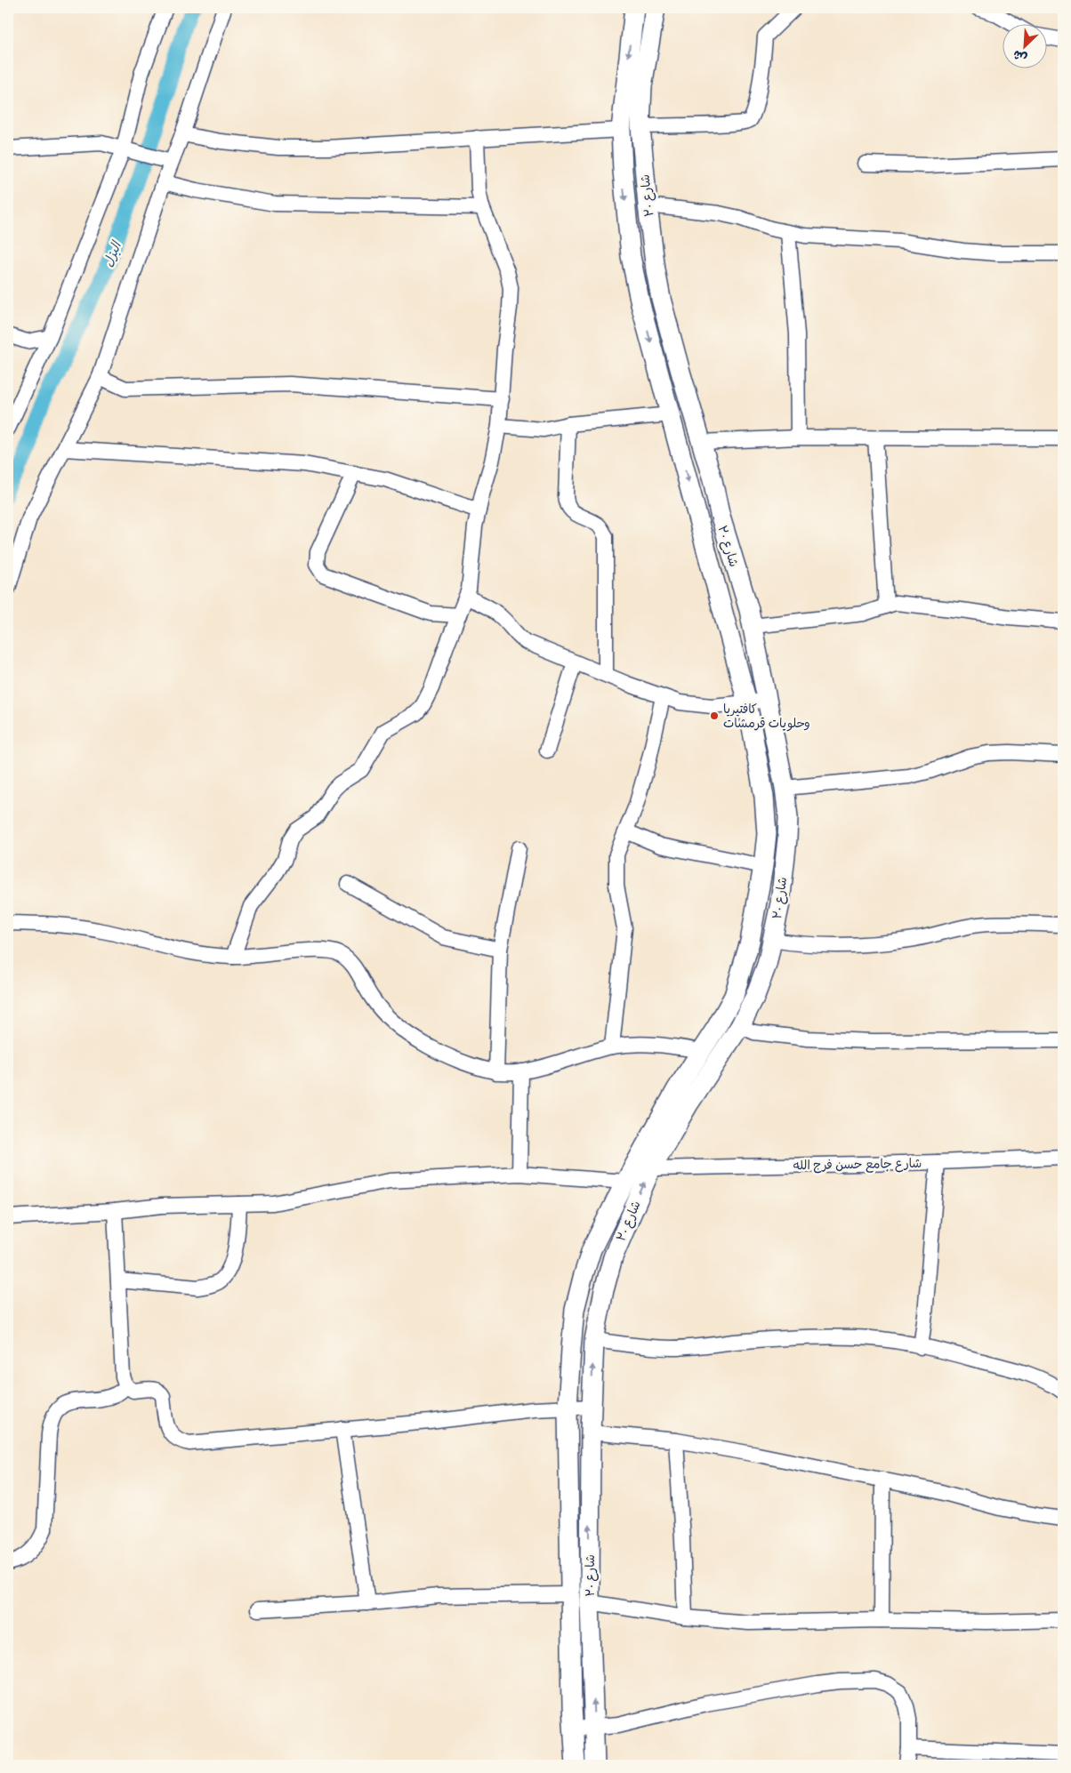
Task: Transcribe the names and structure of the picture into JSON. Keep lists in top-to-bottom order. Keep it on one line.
{"streets":{"street":["شارع ٣٠","شارع جامع حسن فرج الله"]},"crossings":[["شارع ٣٠","شارع جامع حسن فرج الله"]],"water":["البزل"],"places":["كافتيريا وحلويات قرمشات"],"north":"bottom left"}
